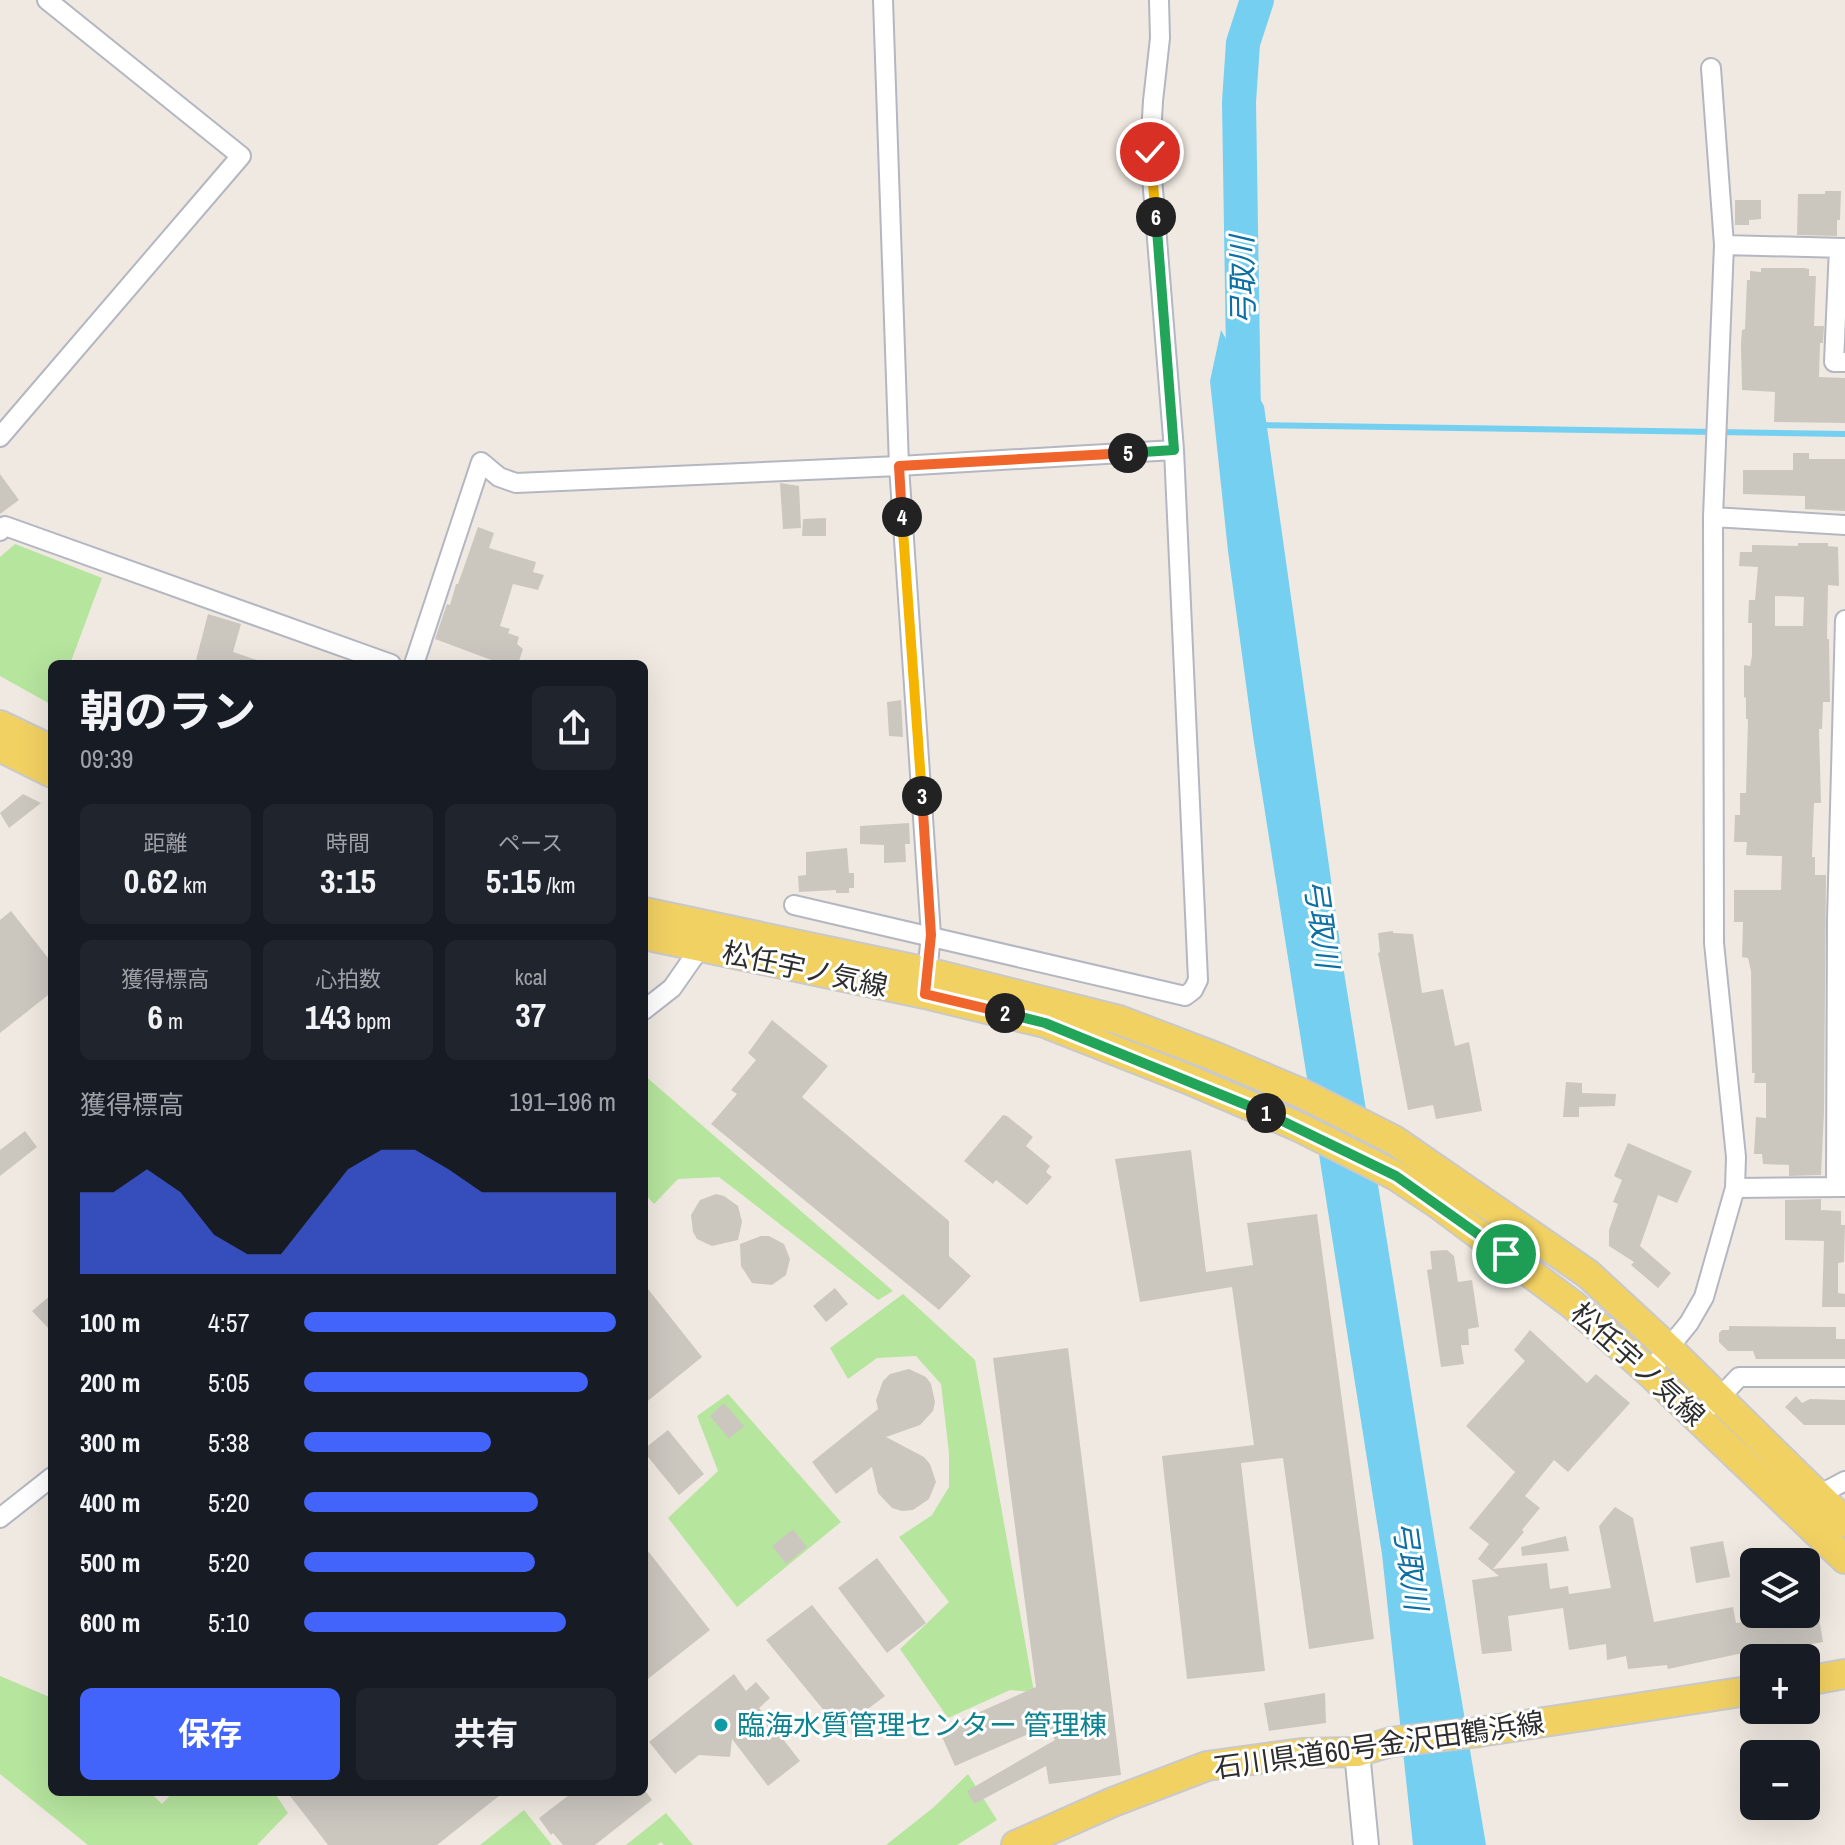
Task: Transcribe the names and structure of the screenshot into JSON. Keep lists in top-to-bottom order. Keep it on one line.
{"streets":{"main road":["松任宇ノ気線","石川県道60号金沢田鶴浜線"]},"water":["弓取川"],"places":["臨海水質管理センター 管理棟"],"page":{"pins":["6","5","4","3","2","1"],"heading":["朝のラン","09:39"],"stats":[["距離","0.62 km"],["時間","3:15"],["ペース","5:15 /km"],["獲得標高","6 m"],["心拍数","143 bpm"],["kcal","37"]],"chart":["獲得標高","191–196 m"],"list":[{"name":"100 m","note":"4:57"},{"name":"200 m","note":"5:05"},{"name":"300 m","note":"5:38"},{"name":"400 m","note":"5:20"},{"name":"500 m","note":"5:20"},{"name":"600 m","note":"5:10"}],"map_buttons":["+","−"],"buttons":["保存","共有"]}}
